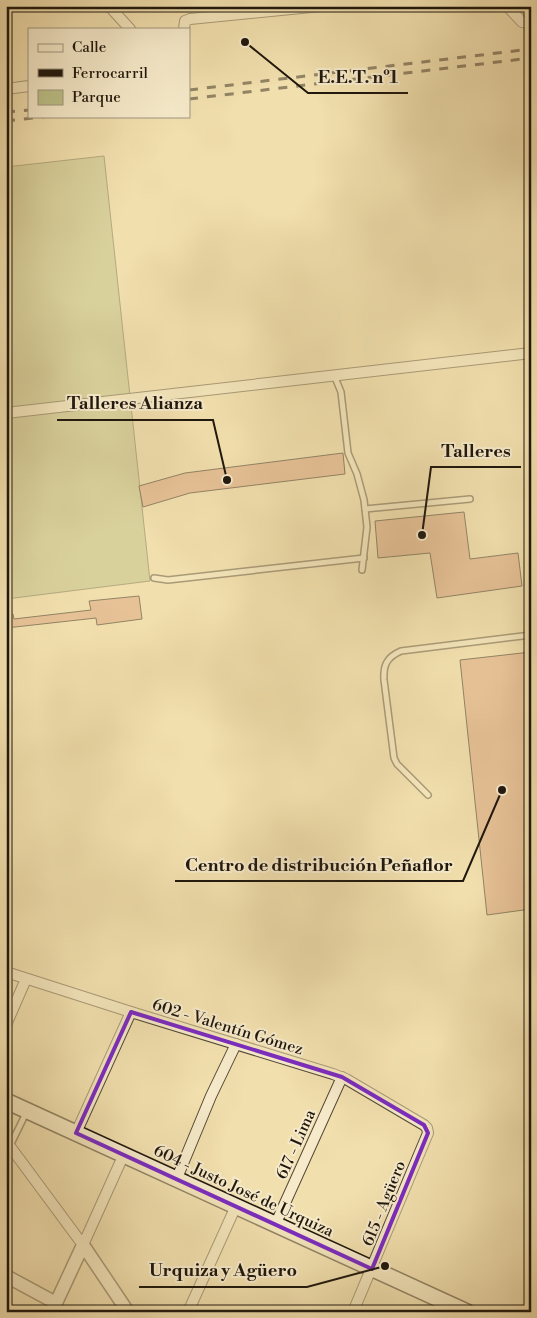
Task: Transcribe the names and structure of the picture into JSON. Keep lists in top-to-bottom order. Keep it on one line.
{"streets":{"main road":["604 - Justo José de Urquiza"],"street":["602 - Valentín Gómez","617 - Lima","615 - Agüero"]},"crossings":[["602 - Valentín Gómez","617 - Lima"],["602 - Valentín Gómez","615 - Agüero"],["617 - Lima","604 - Justo José de Urquiza"],["604 - Justo José de Urquiza","615 - Agüero"]],"places":["E.E.T. nº1","Talleres Alianza","Talleres","Centro de distribución Peñaflor","Urquiza y Agüero"],"legend":["Calle","Ferrocarril","Parque"]}
